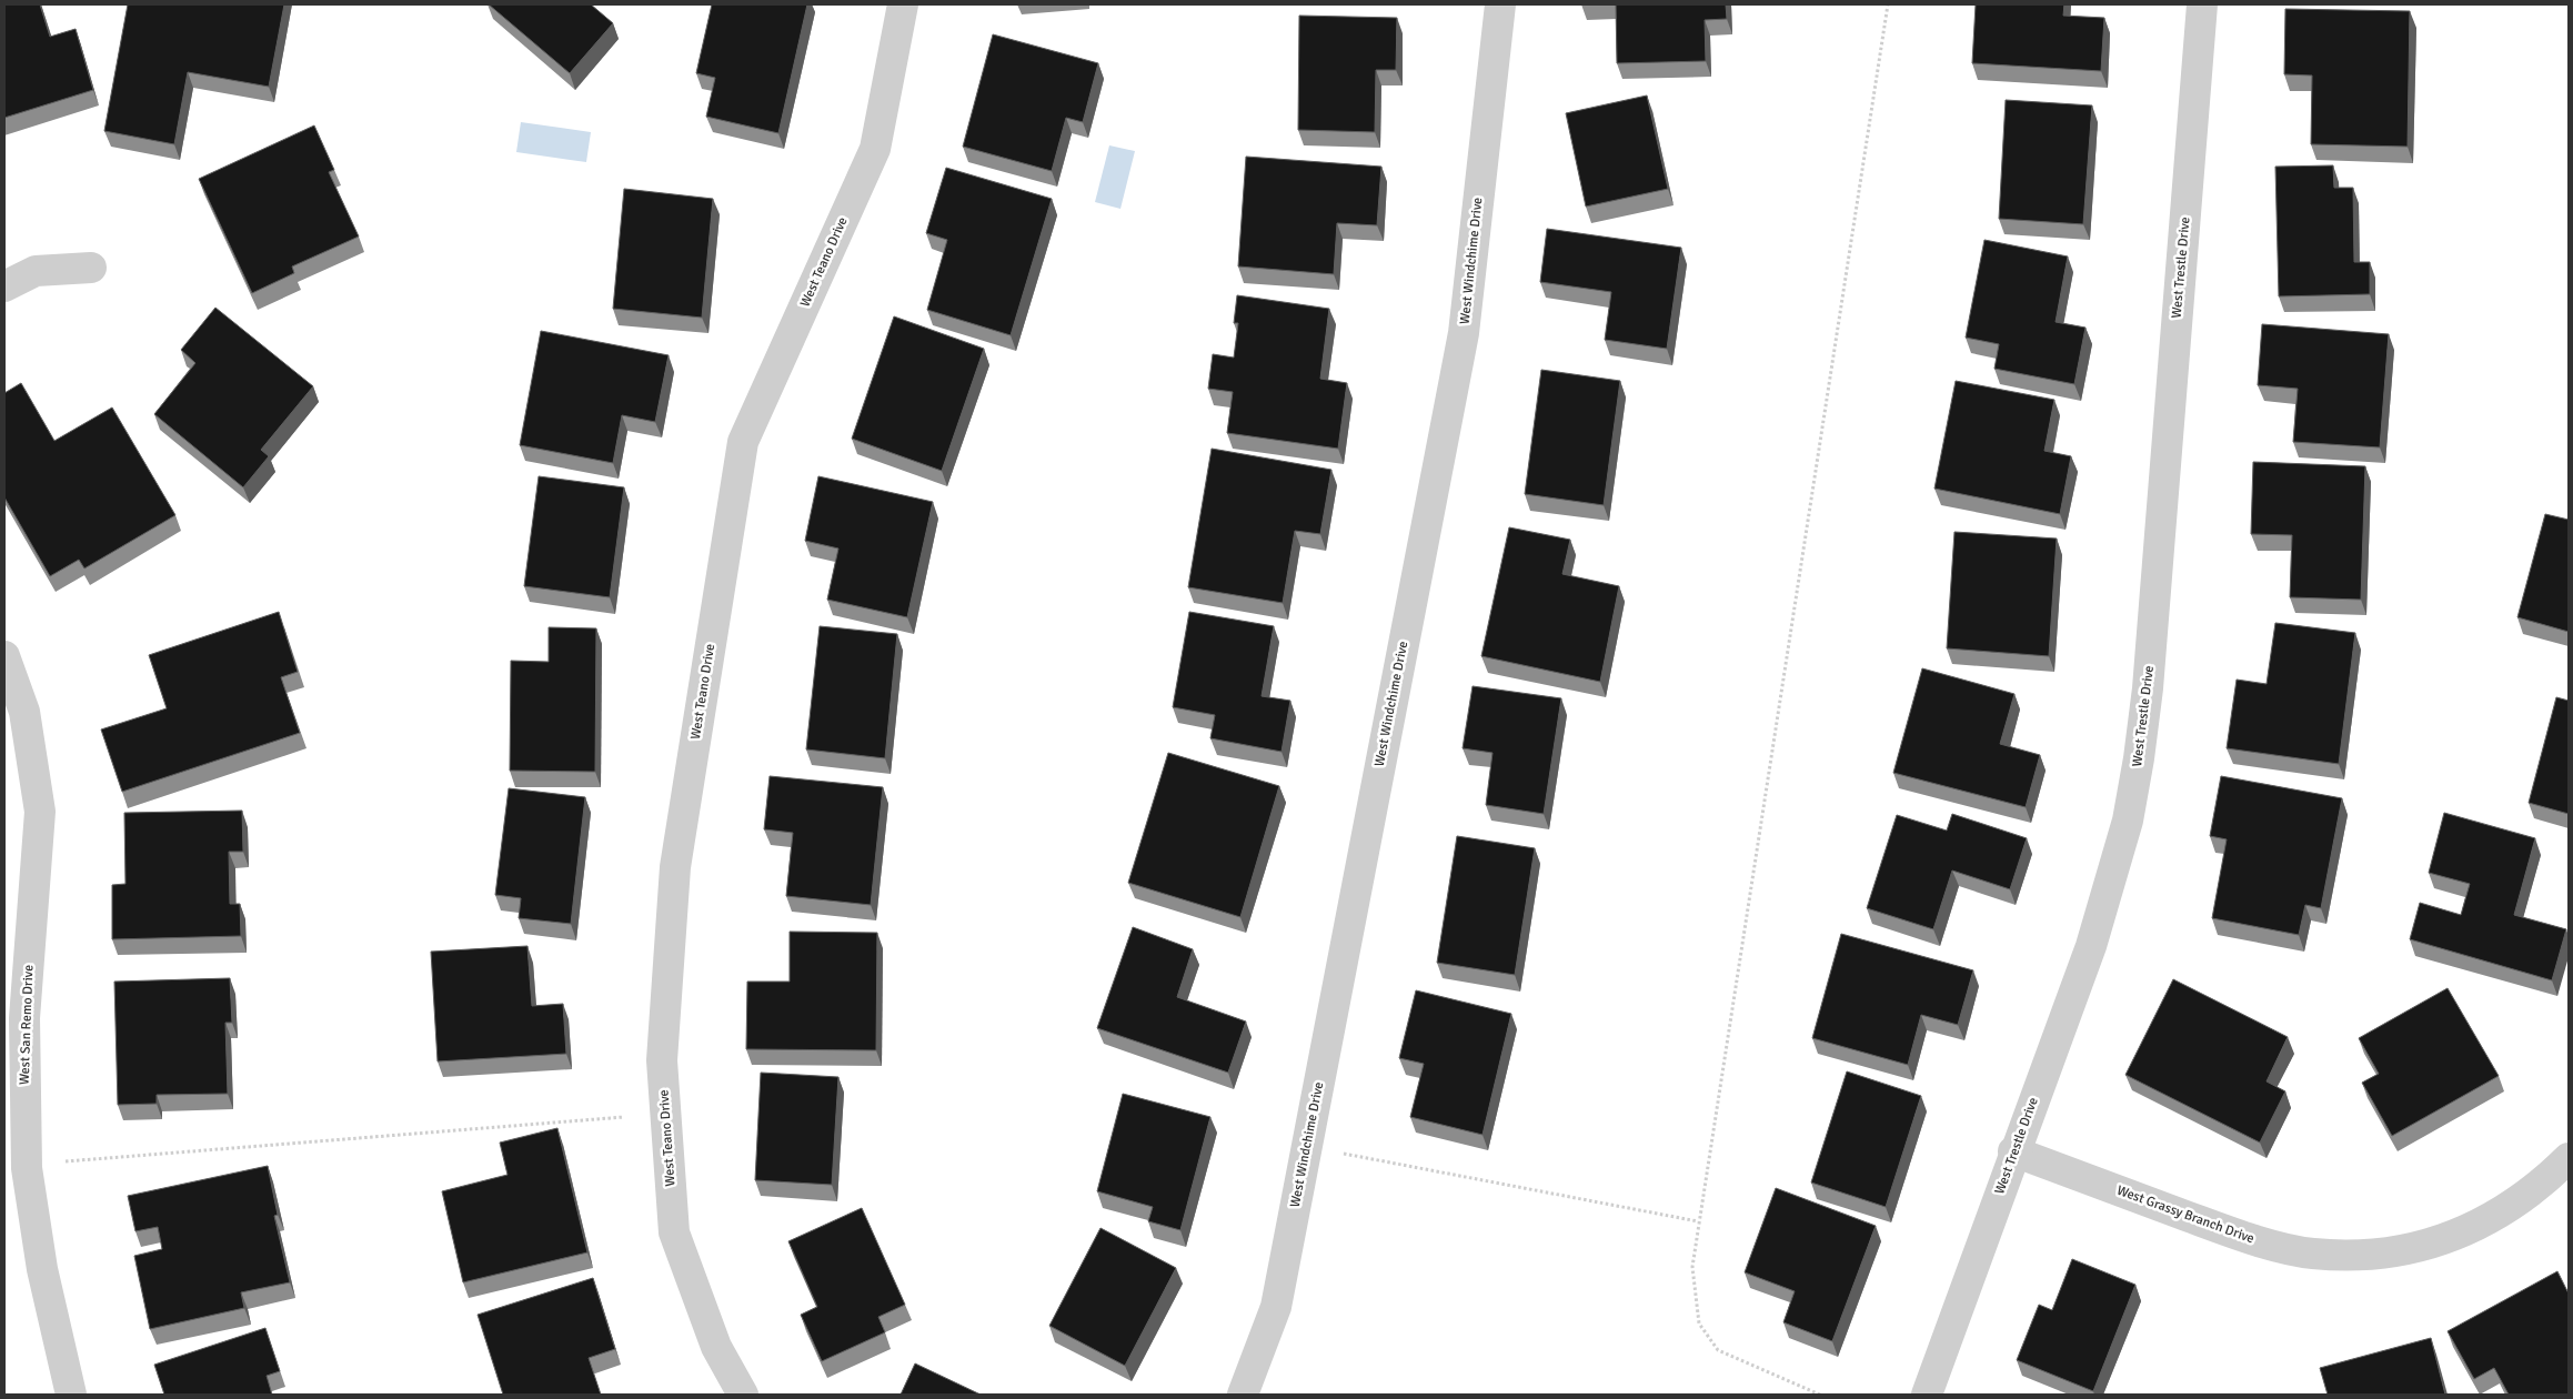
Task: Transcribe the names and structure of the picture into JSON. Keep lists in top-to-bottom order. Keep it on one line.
{"streets":{"street":["West Windchime Drive","West Teano Drive","West Trestle Drive","West San Remo Drive","West Grassy Branch Drive"]},"crossings":[["West Trestle Drive","West Grassy Branch Drive"]]}
